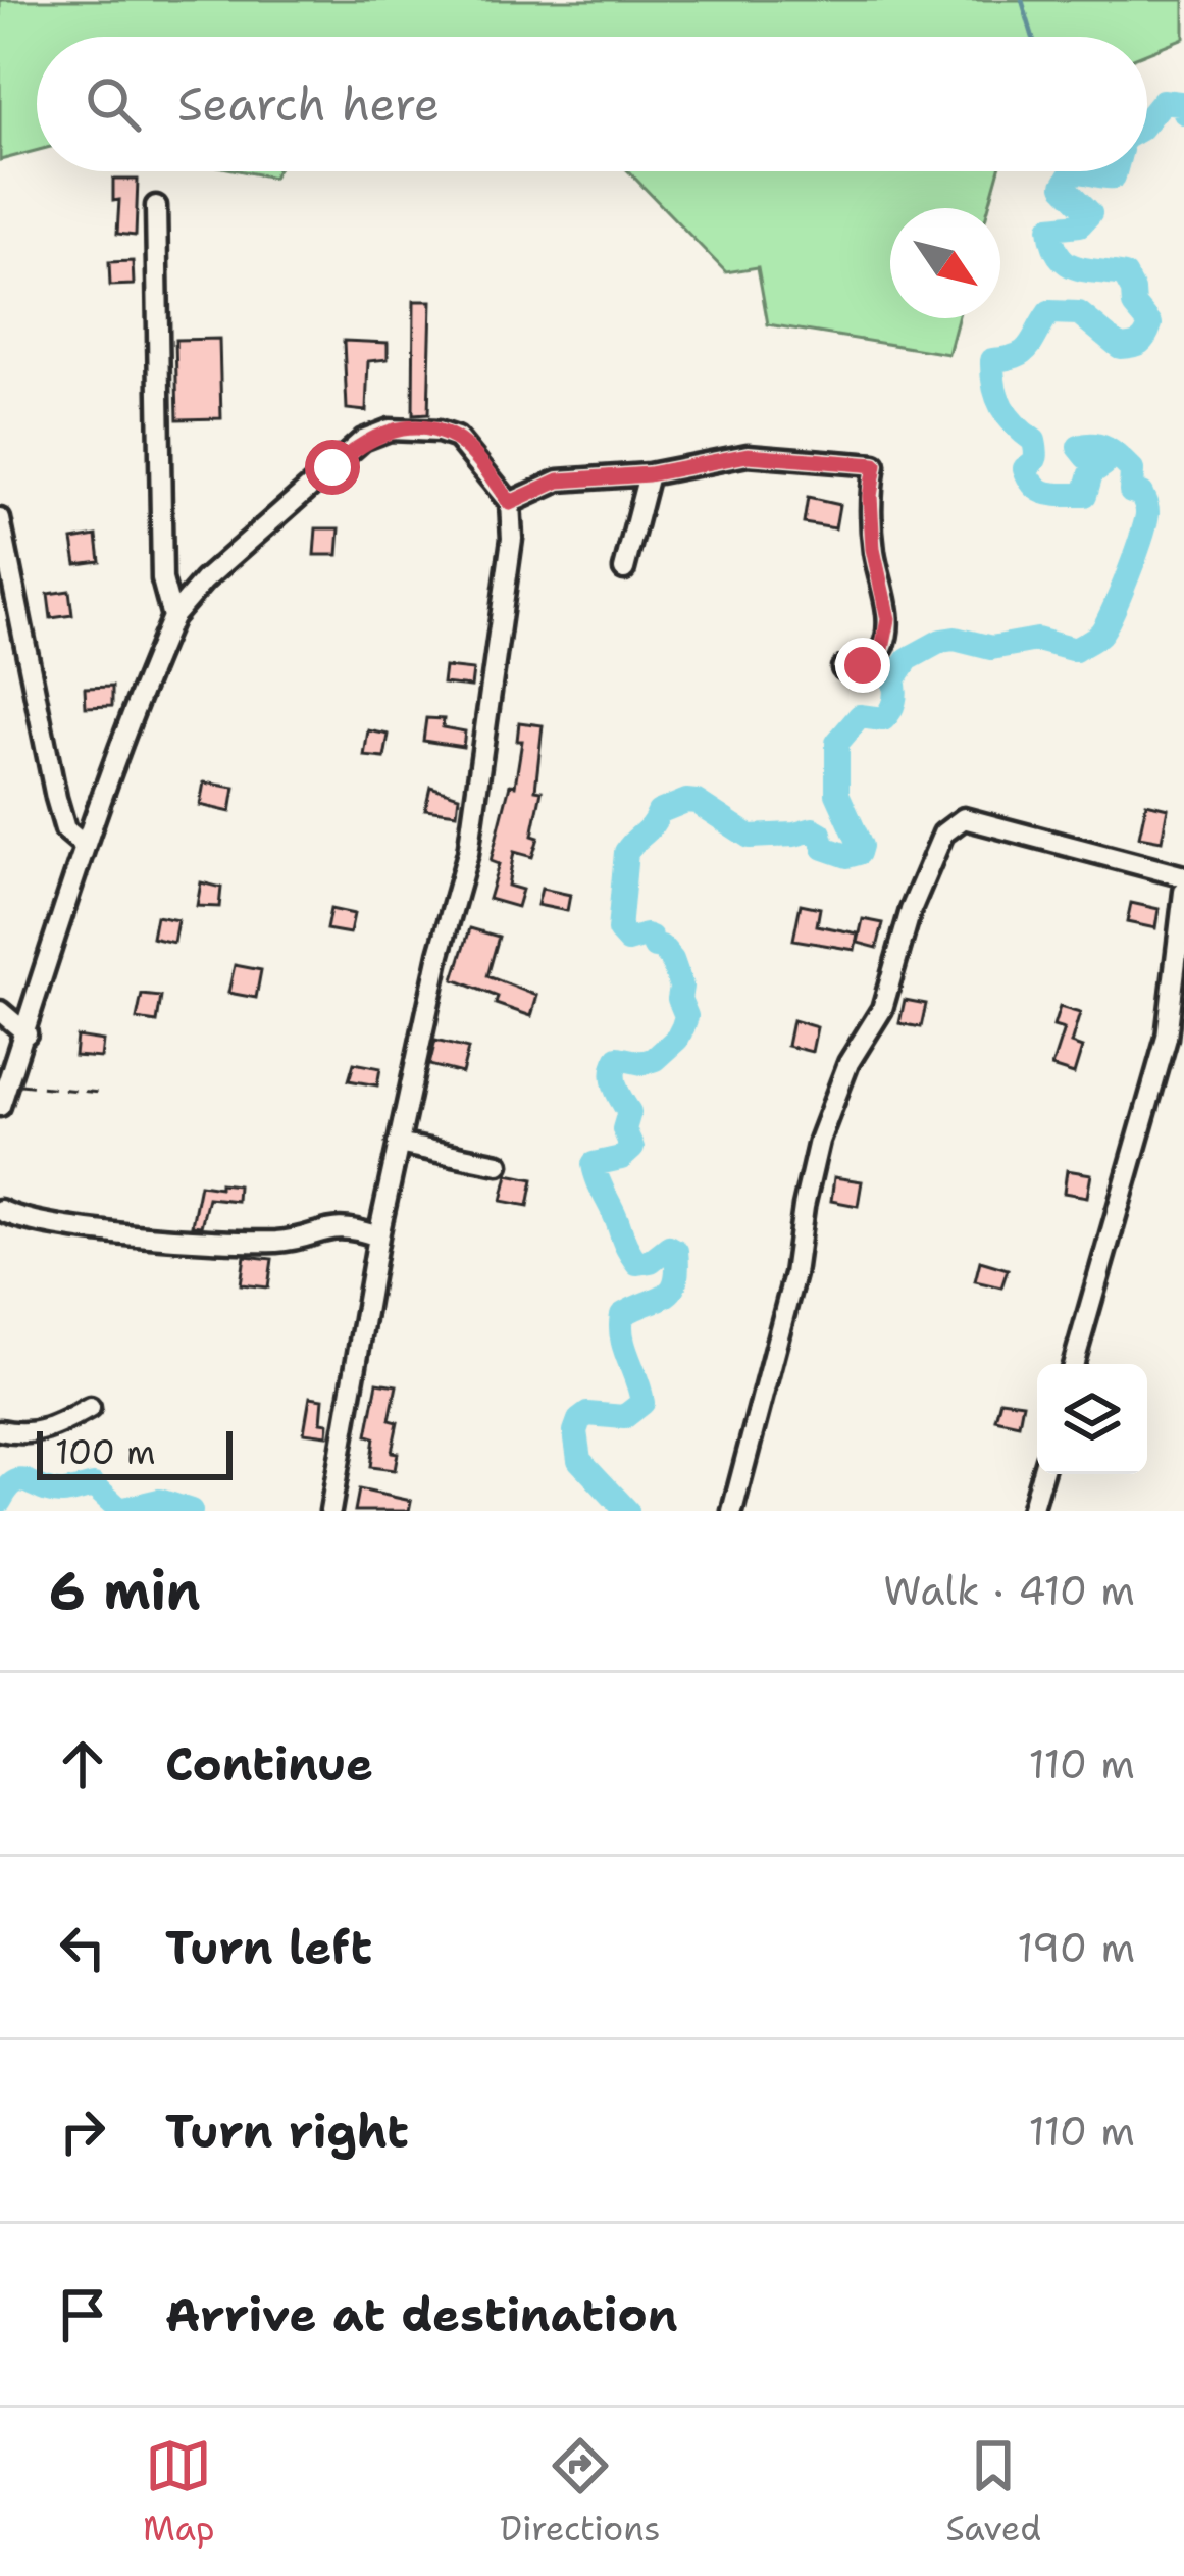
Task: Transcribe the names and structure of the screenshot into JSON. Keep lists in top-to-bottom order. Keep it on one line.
{"scale_bar":"100 m","north":"bottom right","page":{"search":"Search here","scale":"100 m","heading":["6 min","Walk · 410 m"],"list":[["Continue","110 m"],["Turn left","190 m"],["Turn right","110 m"],"Arrive at destination"],"nav":["Map","Directions","Saved"]}}
